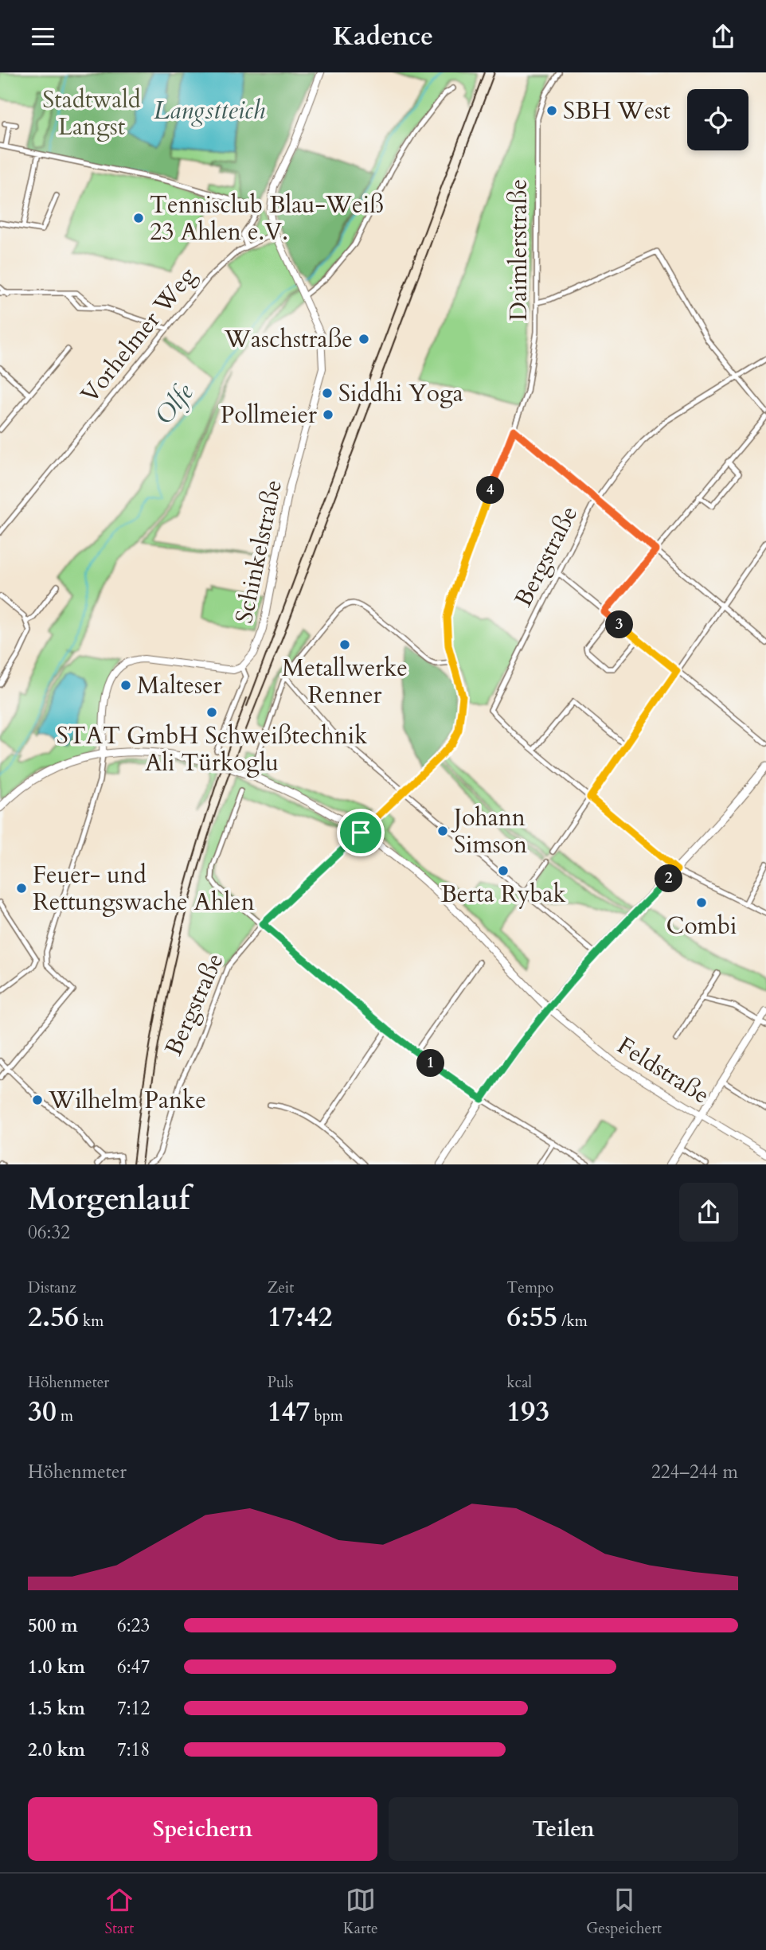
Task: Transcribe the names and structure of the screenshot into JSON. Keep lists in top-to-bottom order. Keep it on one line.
{"streets":{"street":["Daimlerstraße","Vorhelmer Weg","Schinkelstraße","Bergstraße","Feldstraße"]},"crossings":[["Daimlerstraße","Bergstraße"],["Vorhelmer Weg","Schinkelstraße"]],"water":["Langstteich","Olfe"],"parks":["Stadtwald Langst"],"places":["SBH West","Tennisclub Blau-Weiß 23 Ahlen e.V.","Waschstraße","Siddhi Yoga","Pollmeier","Metallwerke Renner","Malteser","STAT GmbH Schweißtechnik Ali Türkoglu","Johann Simson","Berta Rybak","Feuer- und Rettungswache Ahlen","Combi","Wilhelm Panke"],"page":{"header":"Kadence","pins":["4","3","2","1"],"heading":["Morgenlauf","06:32"],"stats":[["Distanz","2.56 km"],["Zeit","17:42"],["Tempo","6:55 /km"],["Höhenmeter","30 m"],["Puls","147 bpm"],["kcal","193"]],"chart":["Höhenmeter","224–244 m"],"list":[{"name":"500 m","note":"6:23"},{"name":"1.0 km","note":"6:47"},{"name":"1.5 km","note":"7:12"},{"name":"2.0 km","note":"7:18"}],"buttons":["Speichern","Teilen"],"tabs":["Start","Karte","Gespeichert"]}}
